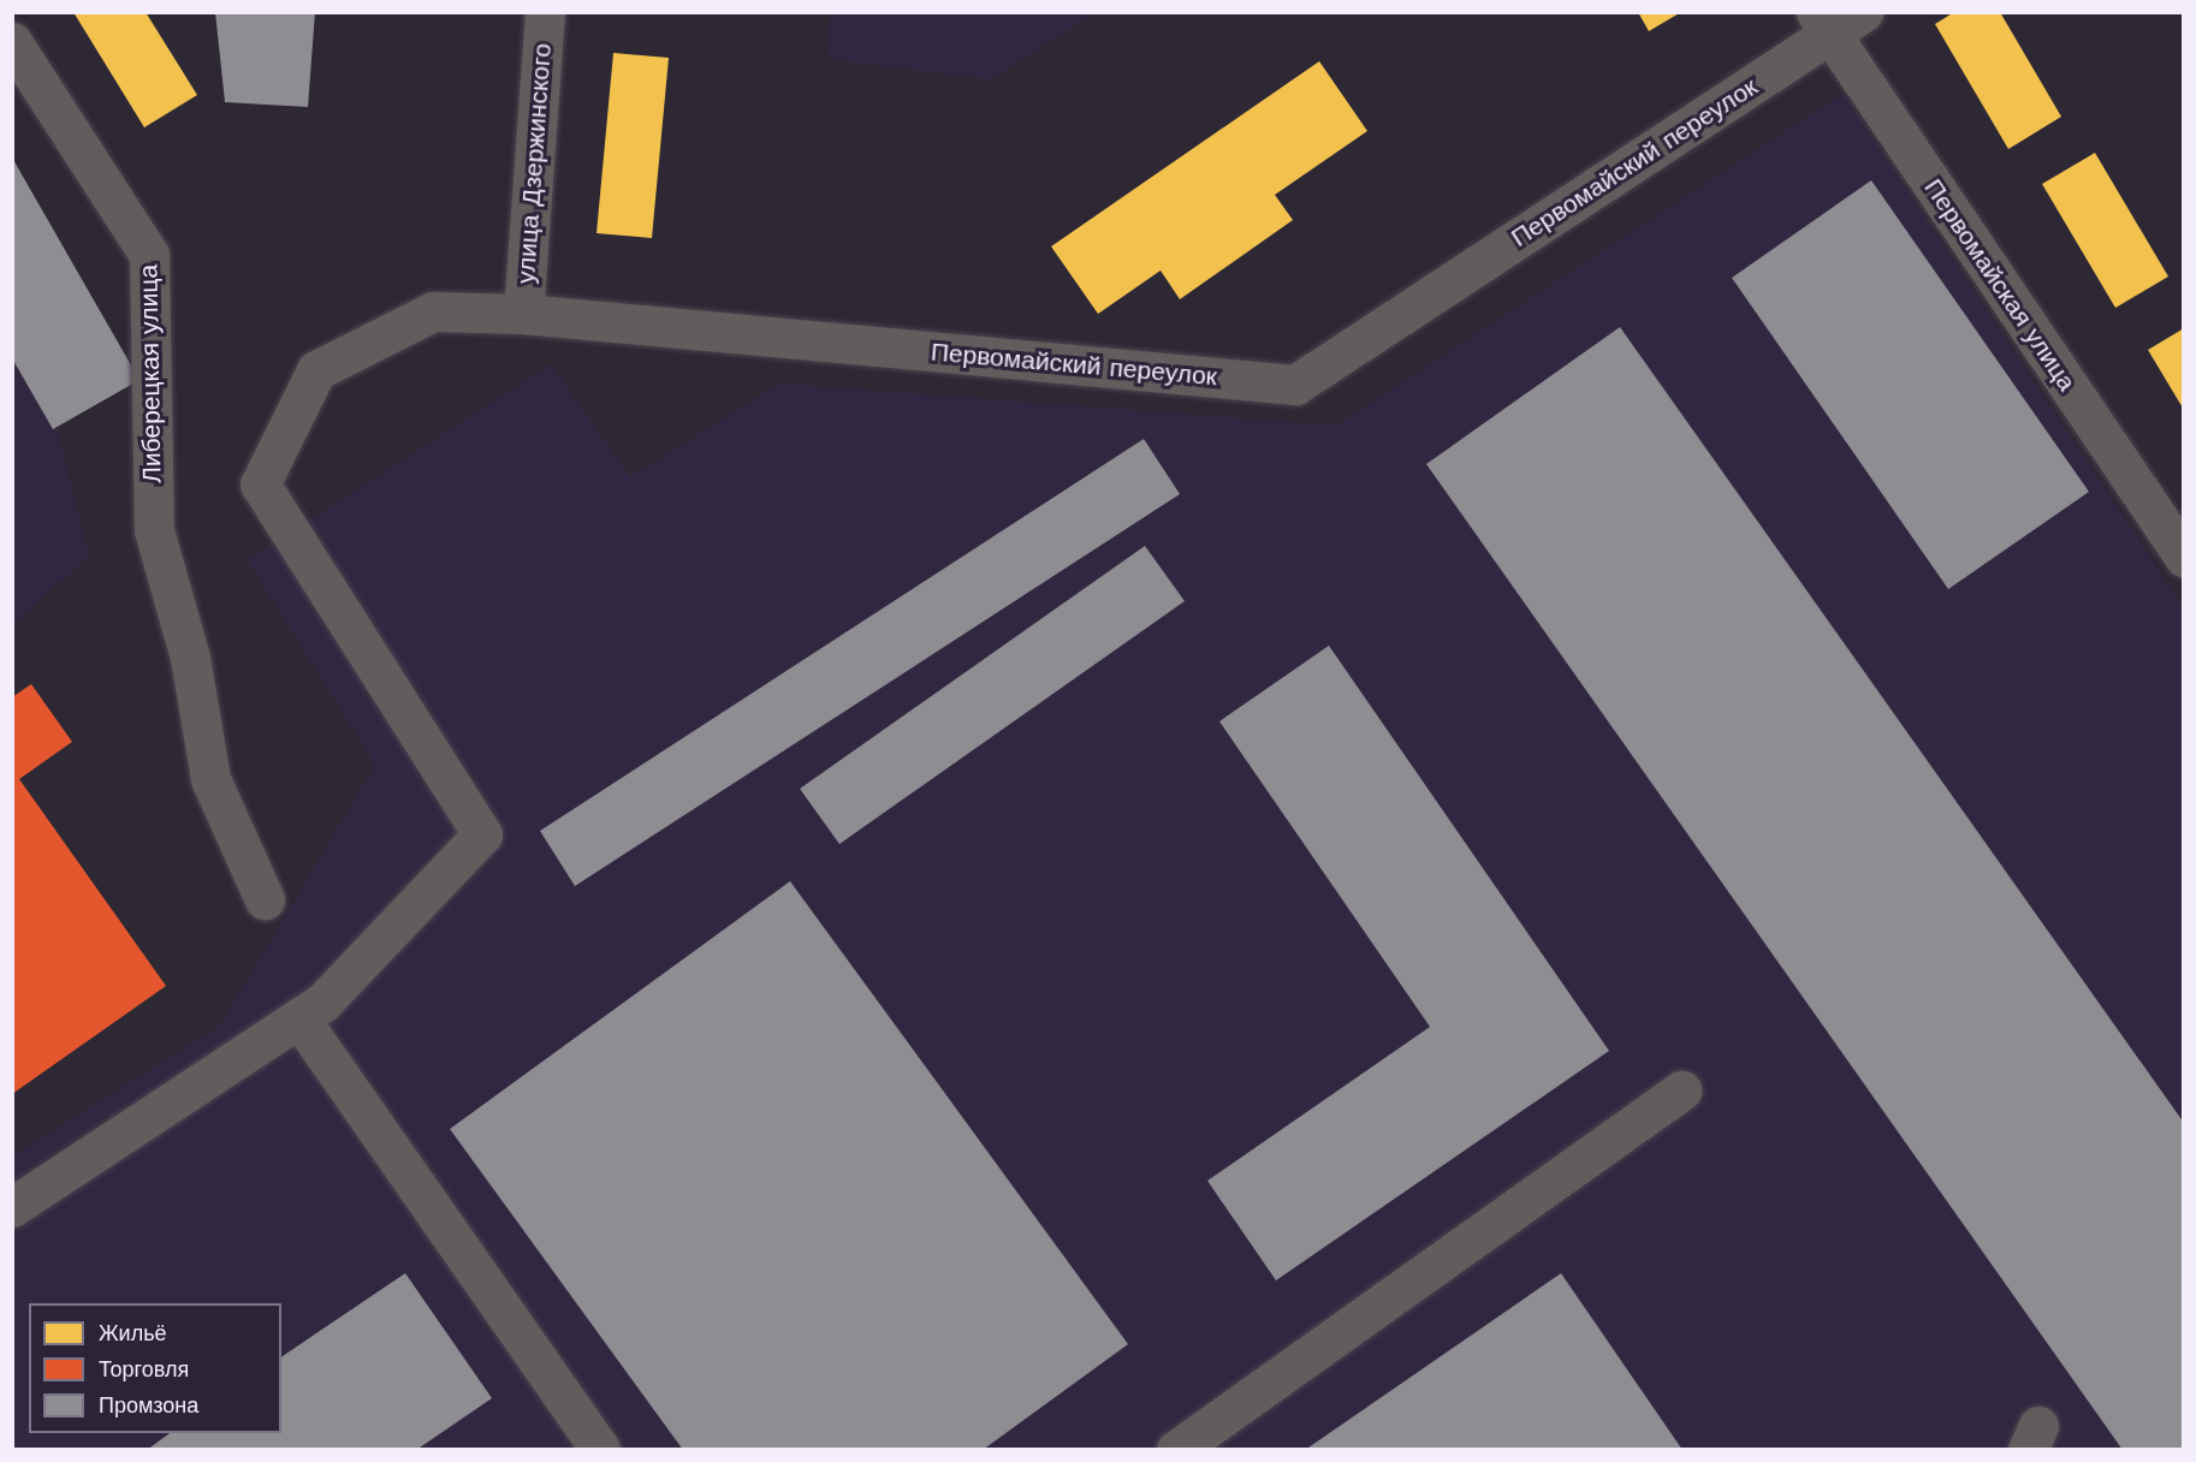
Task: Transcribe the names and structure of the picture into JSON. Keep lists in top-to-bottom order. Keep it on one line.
{"streets":{"street":["Первомайский переулок","улица Дзержинского","Первомайская улица","Либерецкая улица"]},"crossings":[["Первомайский переулок","улица Дзержинского"],["Первомайский переулок","Первомайская улица"]],"legend":["Жильё","Торговля","Промзона"]}
